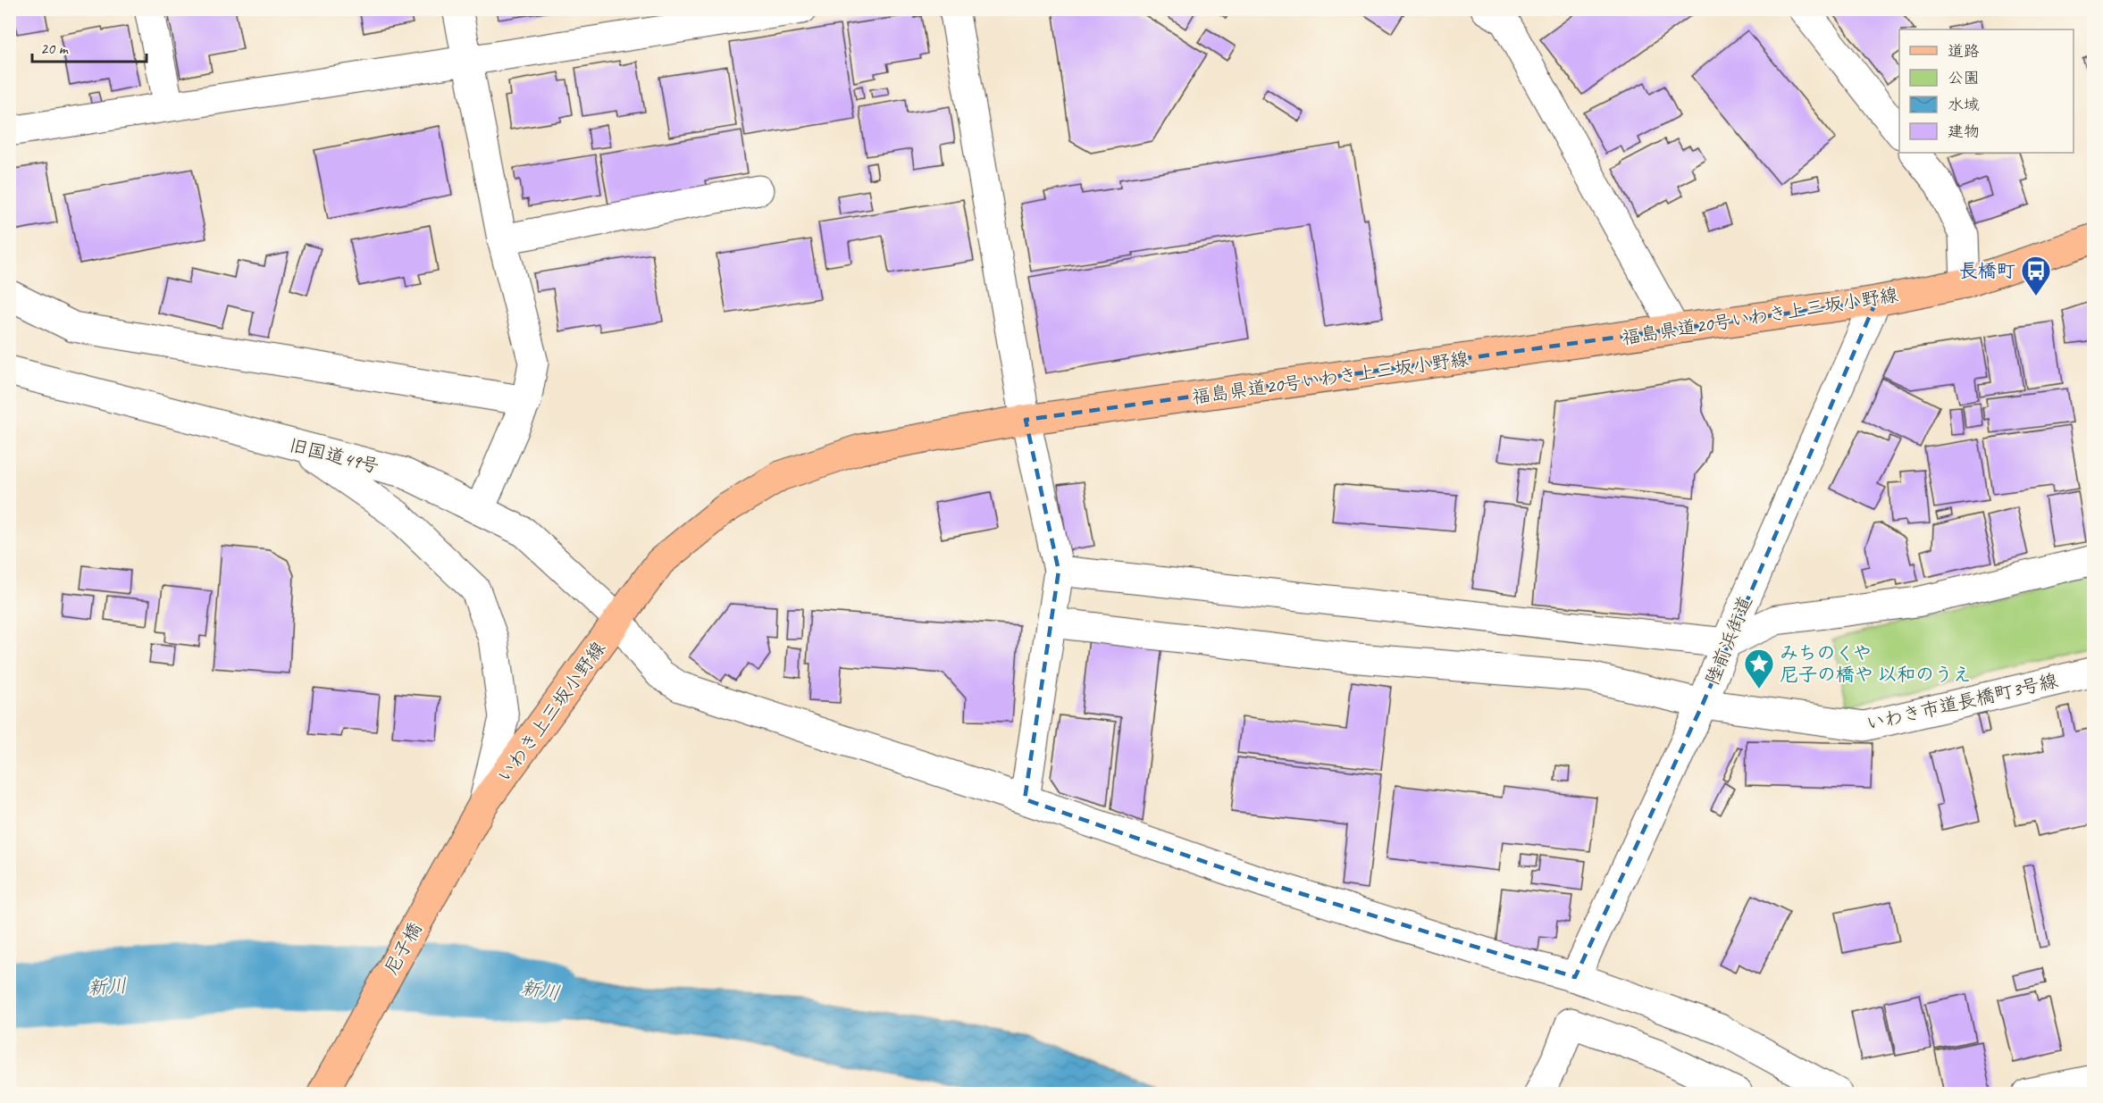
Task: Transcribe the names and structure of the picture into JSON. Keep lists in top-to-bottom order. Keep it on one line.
{"streets":{"main road":["福島県道20号いわき上三坂小野線","いわき上三坂小野線","尼子橋"],"street":["旧国道49号","陸前浜街道","いわき市道長橋町3号線"]},"crossings":[["福島県道20号いわき上三坂小野線","旧国道49号"],["福島県道20号いわき上三坂小野線","陸前浜街道"],["福島県道20号いわき上三坂小野線","いわき上三坂小野線"],["旧国道49号","陸前浜街道"],["旧国道49号","いわき上三坂小野線"],["陸前浜街道","いわき市道長橋町3号線"],["いわき上三坂小野線","尼子橋"]],"water":["新川"],"places":{"bus stop":["長橋町"],"place":["みちのくや 尼子の橋や 以和のうえ"]},"legend":["道路","公園","水域","建物"],"scale_bar":"20 m"}
